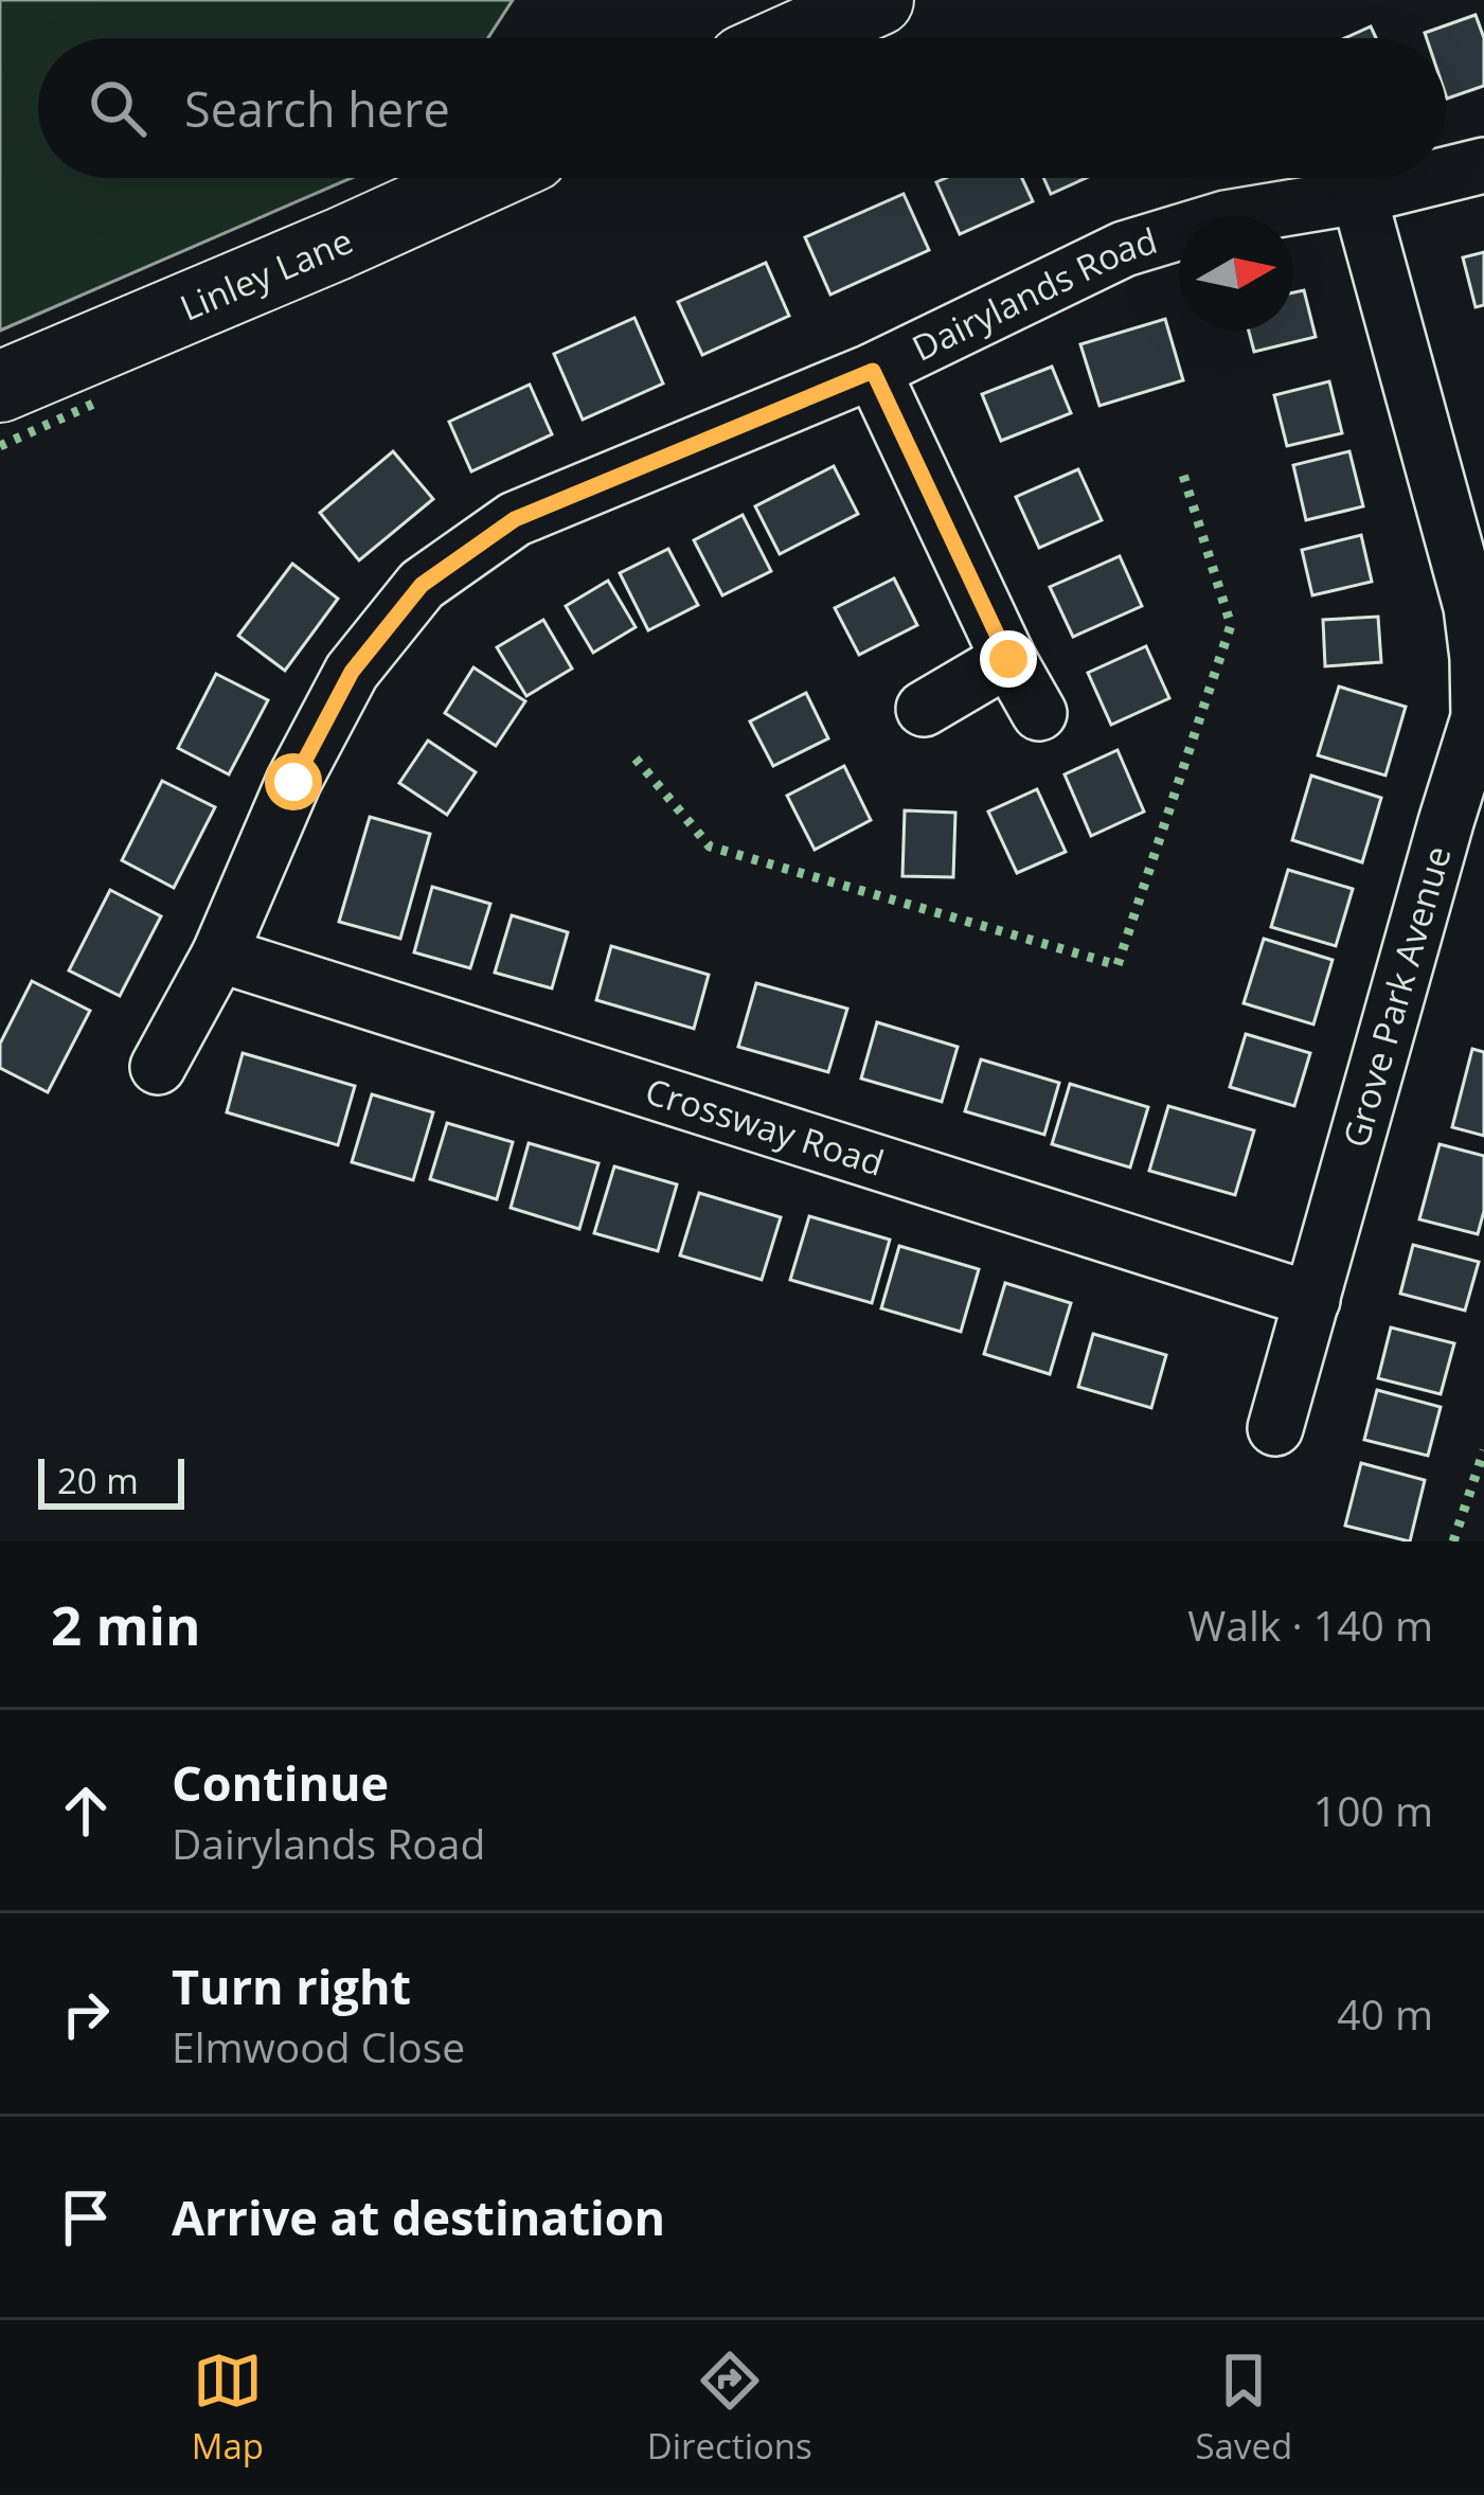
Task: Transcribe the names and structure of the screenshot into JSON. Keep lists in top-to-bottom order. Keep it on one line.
{"streets":{"main road":["Linley Lane"],"street":["Dairylands Road","Grove Park Avenue","Crossway Road"]},"crossings":[["Dairylands Road","Grove Park Avenue"],["Dairylands Road","Crossway Road"],["Grove Park Avenue","Crossway Road"]],"scale_bar":"20 m","north":"right","page":{"search":"Search here","scale":"20 m","heading":["2 min","Walk · 140 m"],"list":[["Continue","Dairylands Road","100 m"],["Turn right","Elmwood Close","40 m"],"Arrive at destination"],"nav":["Map","Directions","Saved"]}}
